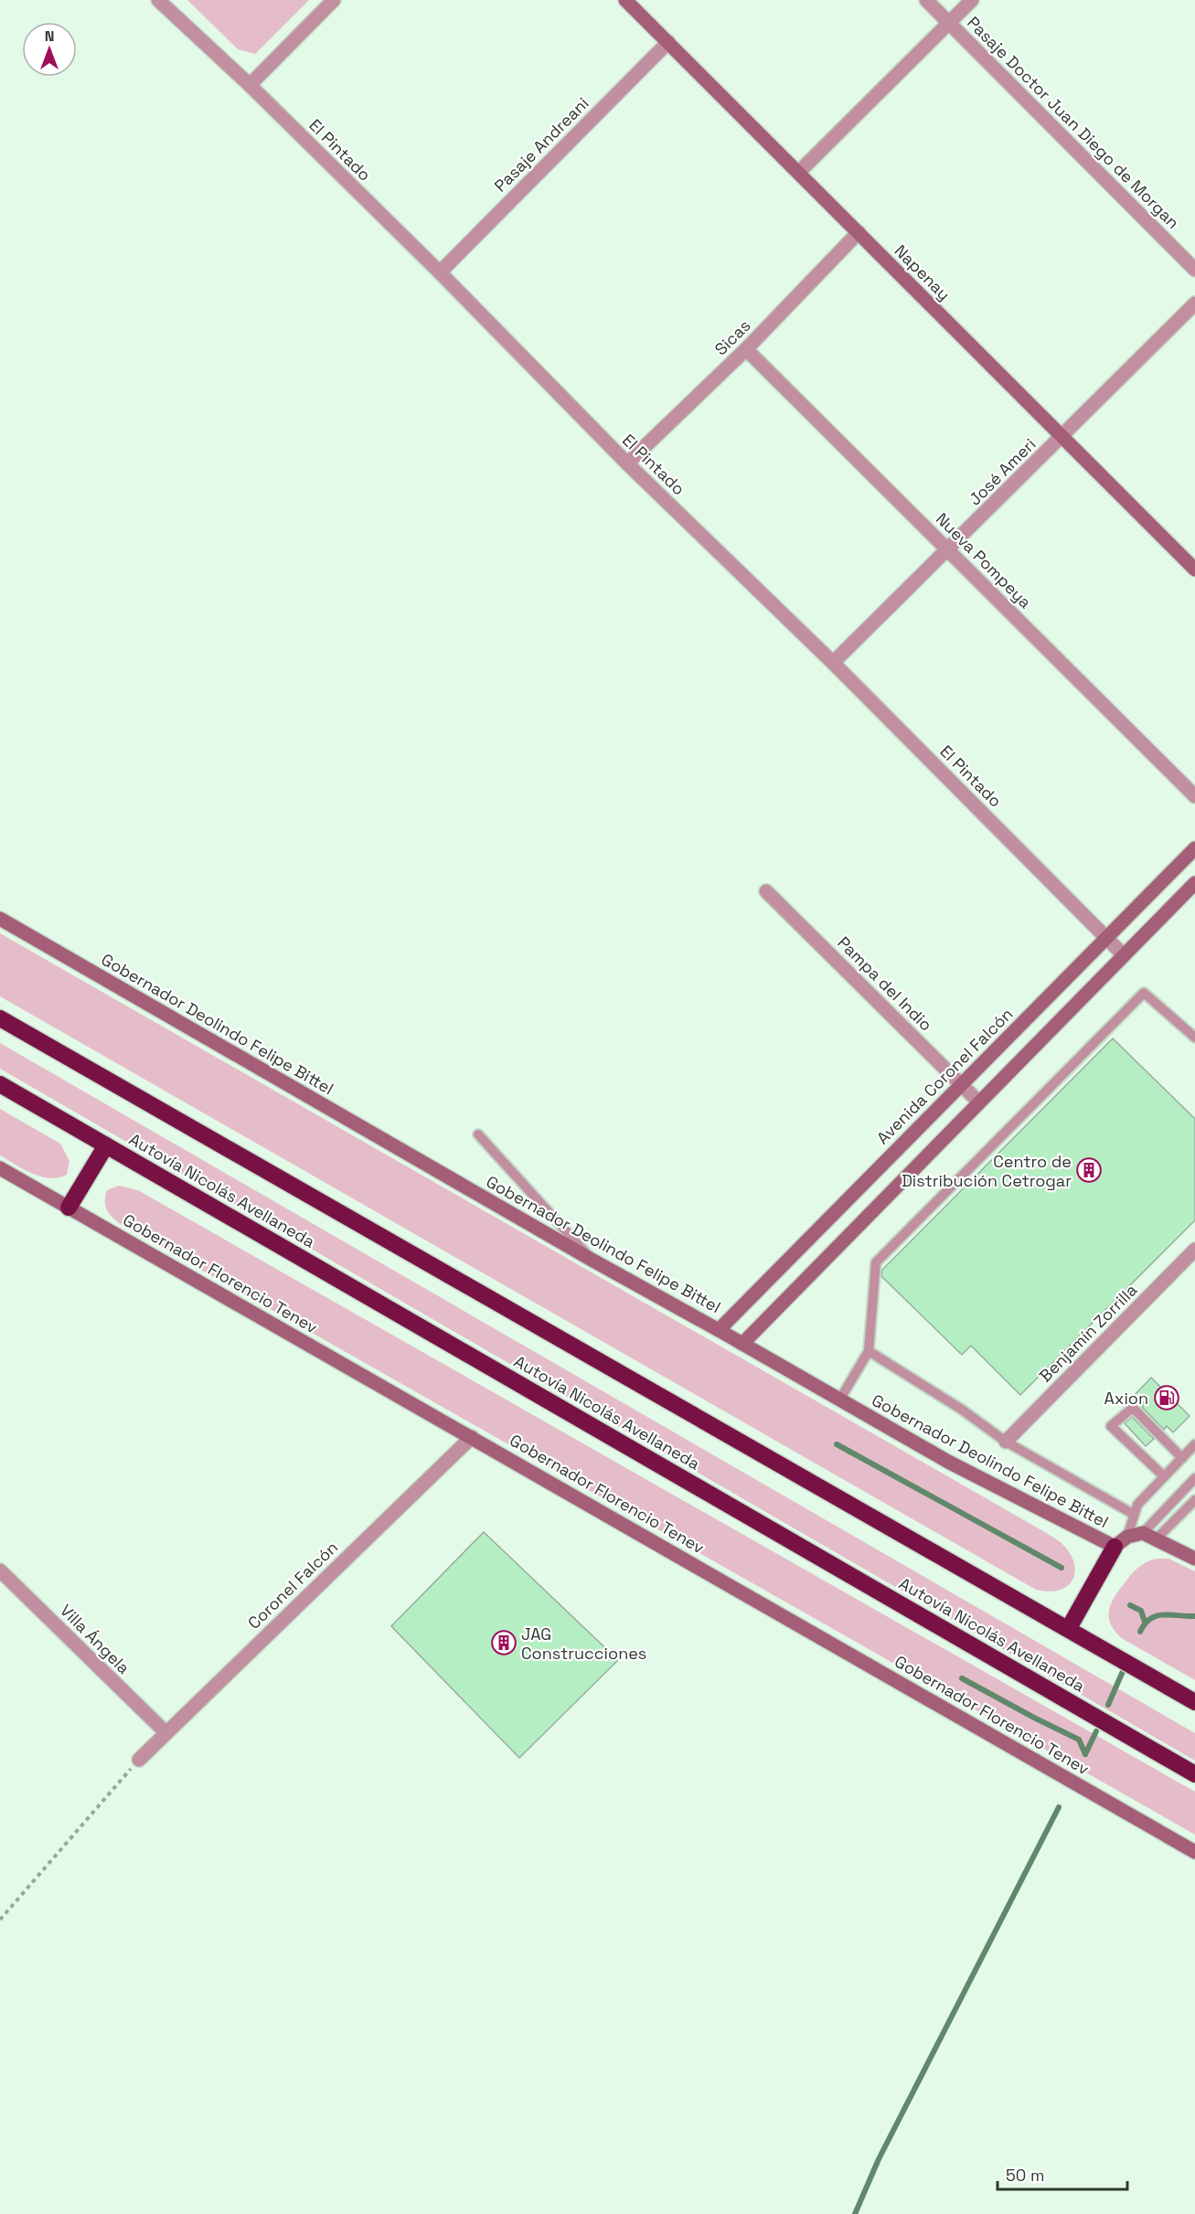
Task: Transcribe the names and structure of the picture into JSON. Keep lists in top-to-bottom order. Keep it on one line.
{"streets":{"highway":["Autovía Nicolás Avellaneda"],"street":["Pasaje Doctor Juan Diego de Morgan","Pasaje Andreani","El Pintado","Napenay","Sicas","José Ameri","Nueva Pompeya","Pampa del Indio","Gobernador Deolindo Felipe Bittel","Avenida Coronel Falcón","Gobernador Florencio Tenev","Benjamín Zorrilla","Coronel Falcón","Villa Ángela"]},"crossings":[["Pasaje Andreani","El Pintado"],["Pasaje Andreani","Napenay"],["El Pintado","Sicas"],["El Pintado","José Ameri"],["El Pintado","Avenida Coronel Falcón"],["Napenay","Sicas"],["Napenay","José Ameri"],["Sicas","Nueva Pompeya"],["José Ameri","Nueva Pompeya"],["Pampa del Indio","Avenida Coronel Falcón"],["Gobernador Deolindo Felipe Bittel","Avenida Coronel Falcón"],["Gobernador Florencio Tenev","Coronel Falcón"],["Coronel Falcón","Villa Ángela"]],"places":{"building":["Centro de Distribución Cetrogar","JAG Construcciones"],"fuel station":["Axion"]},"scale_bar":"50 m","north":"top"}
